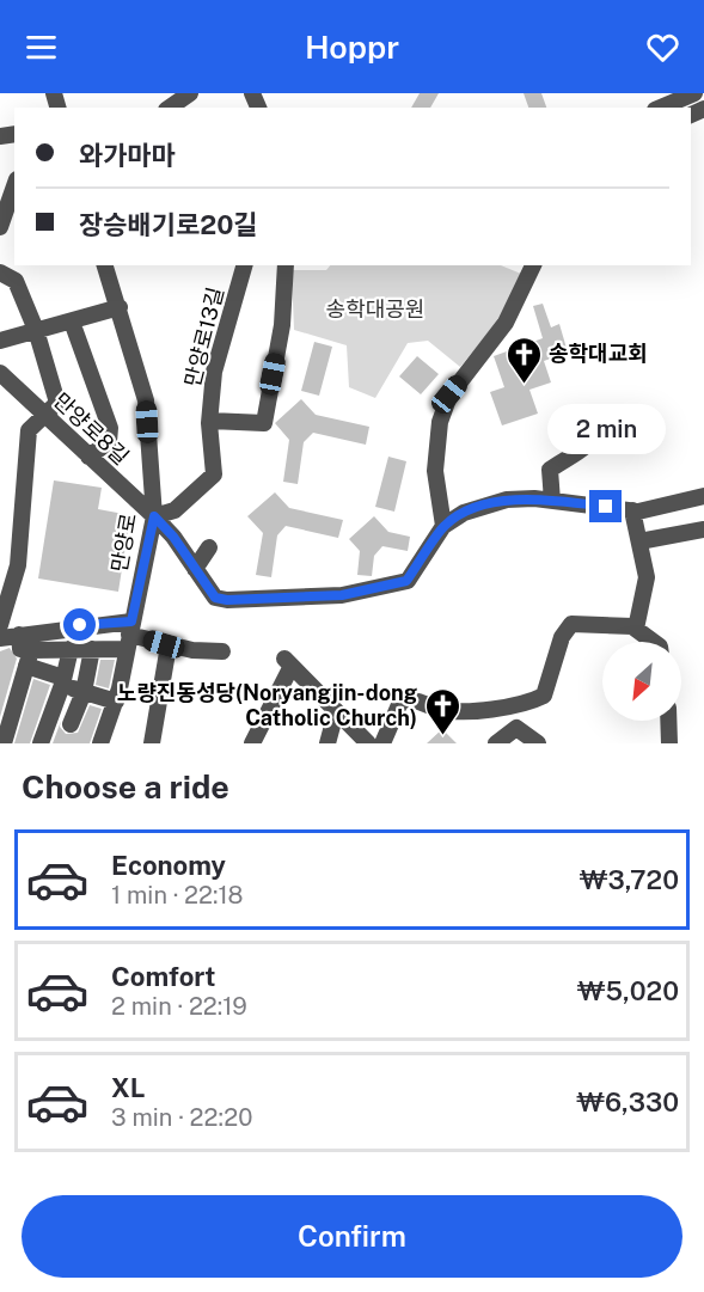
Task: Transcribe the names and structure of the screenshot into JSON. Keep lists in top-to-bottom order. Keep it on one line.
{"streets":{"street":["만양로13길","만양로8길","만양로"]},"crossings":[["만양로13길","만양로8길"],["만양로13길","만양로"],["만양로8길","만양로"]],"parks":["송학대공원"],"places":{"church":["송학대교회","노량진동성당(Noryangjin-dong Catholic Church)"]},"north":"bottom left","page":{"header":"Hoppr","banner":["와가마마","장승배기로20길"],"bubble":"2 min","heading":"Choose a ride","list":[{"name":"Economy","note":"1 min · 22:18","value":"₩3,720"},{"name":"Comfort","note":"2 min · 22:19","value":"₩5,020"},{"name":"XL","note":"3 min · 22:20","value":"₩6,330"}],"buttons":"Confirm"}}
